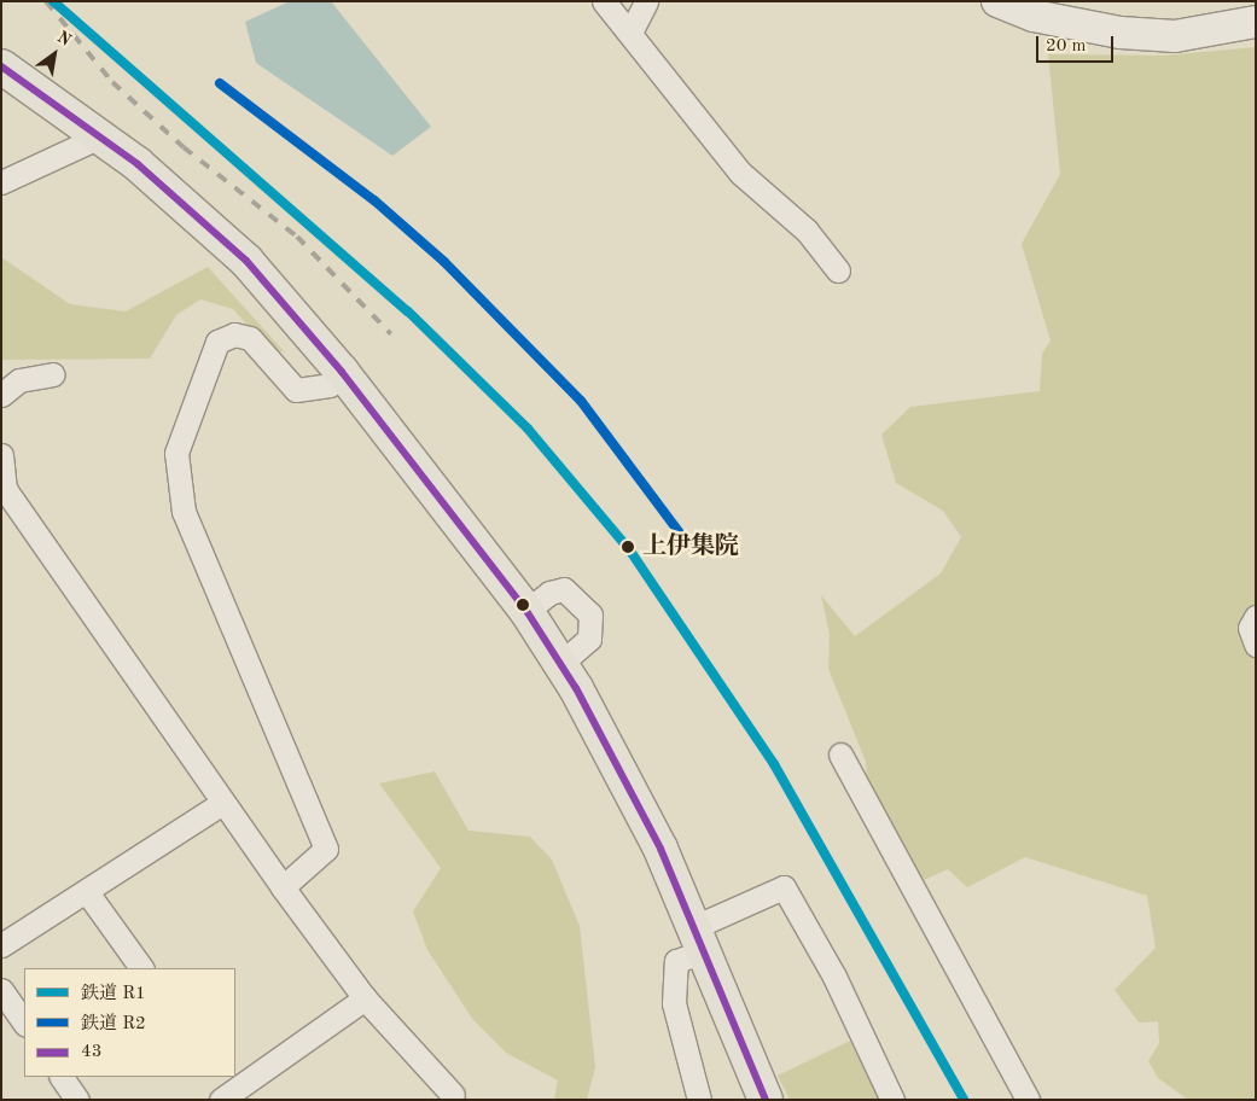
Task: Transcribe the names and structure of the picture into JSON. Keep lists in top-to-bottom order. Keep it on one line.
{"places":["上伊集院"],"lines":["rail line R1","transit line 43","rail line R2"],"legend":["鉄道 R1","鉄道 R2","43"],"scale_bar":"20 m","north":"top right"}
